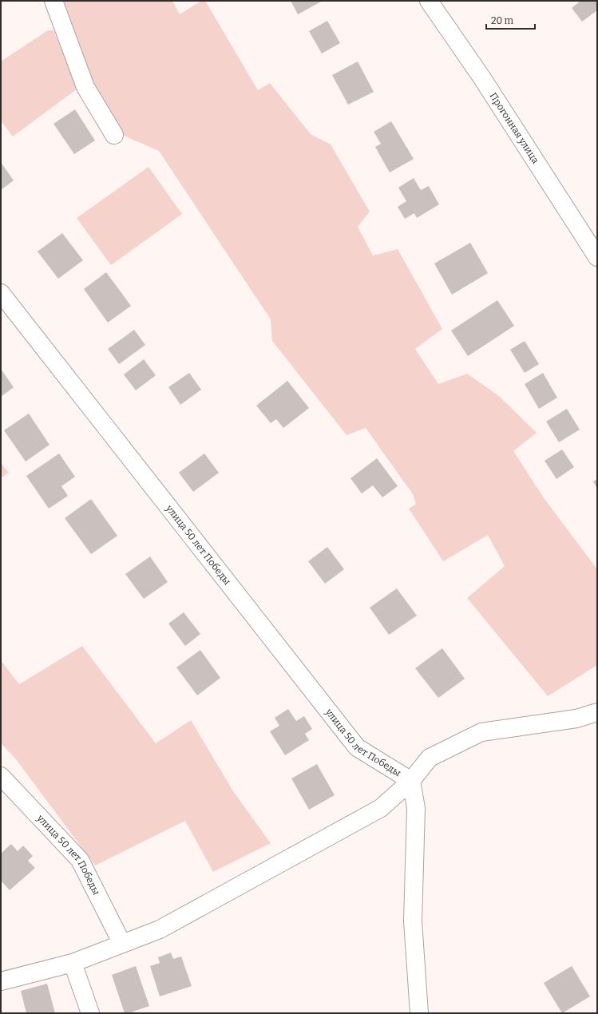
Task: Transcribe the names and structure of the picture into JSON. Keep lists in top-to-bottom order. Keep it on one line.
{"streets":{"street":["Прогонная улица","улица 50 лет Победы"]},"scale_bar":"20 m"}
